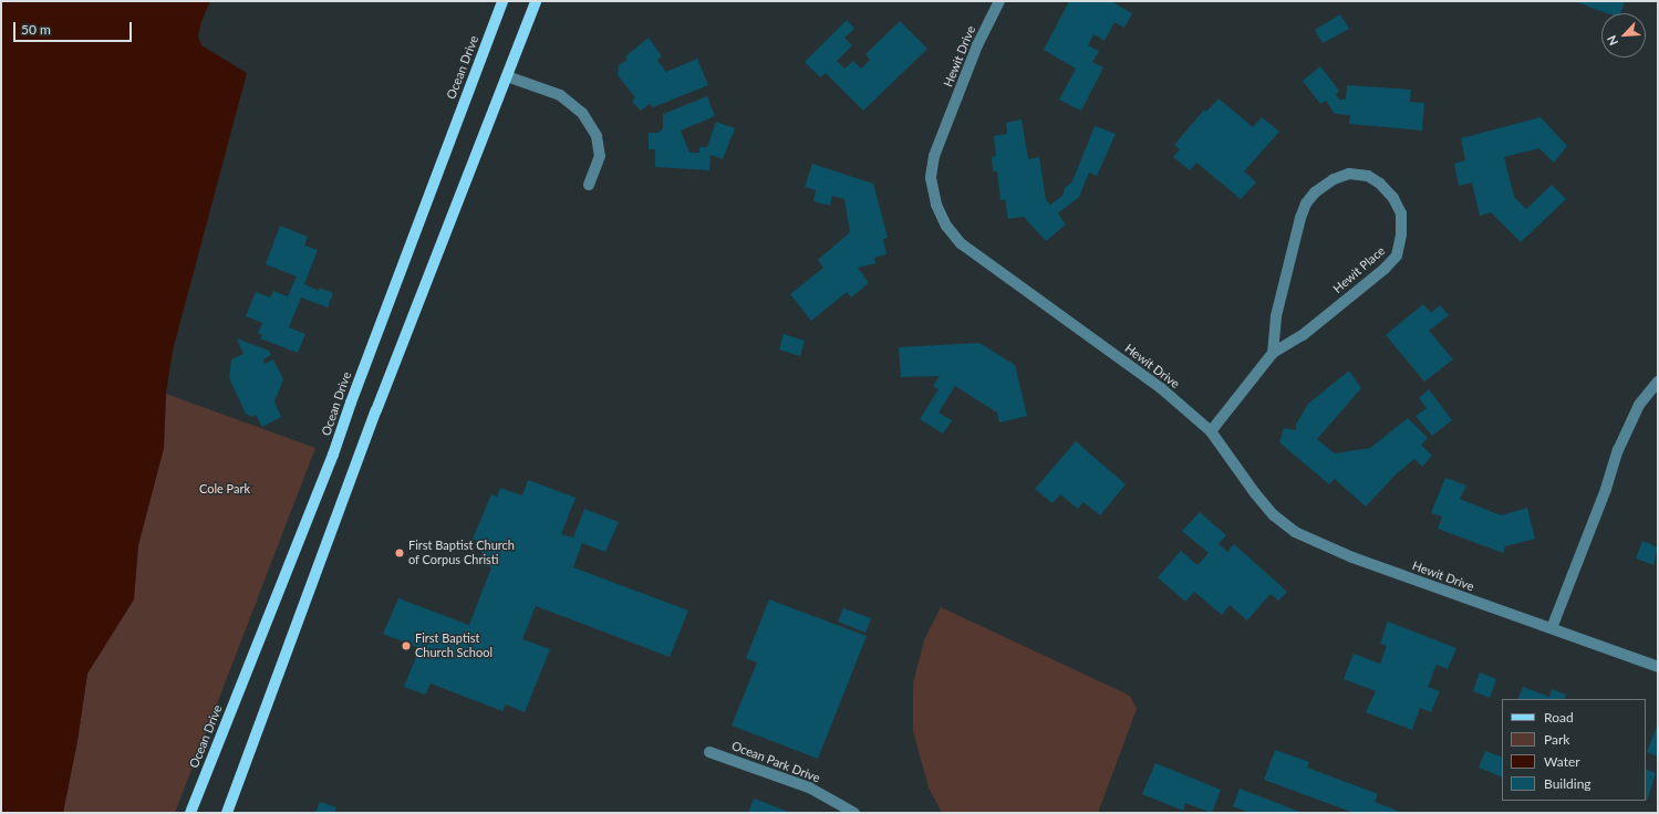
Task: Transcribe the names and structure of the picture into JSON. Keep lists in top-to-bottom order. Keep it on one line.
{"streets":{"main road":["Ocean Drive"],"street":["Hewit Drive","Hewit Place","Ocean Park Drive"]},"crossings":[["Hewit Drive","Hewit Place"]],"parks":["Cole Park"],"places":["First Baptist Church of Corpus Christi","First Baptist Church School"],"legend":["Road","Park","Water","Building"],"scale_bar":"50 m","north":"bottom left"}
